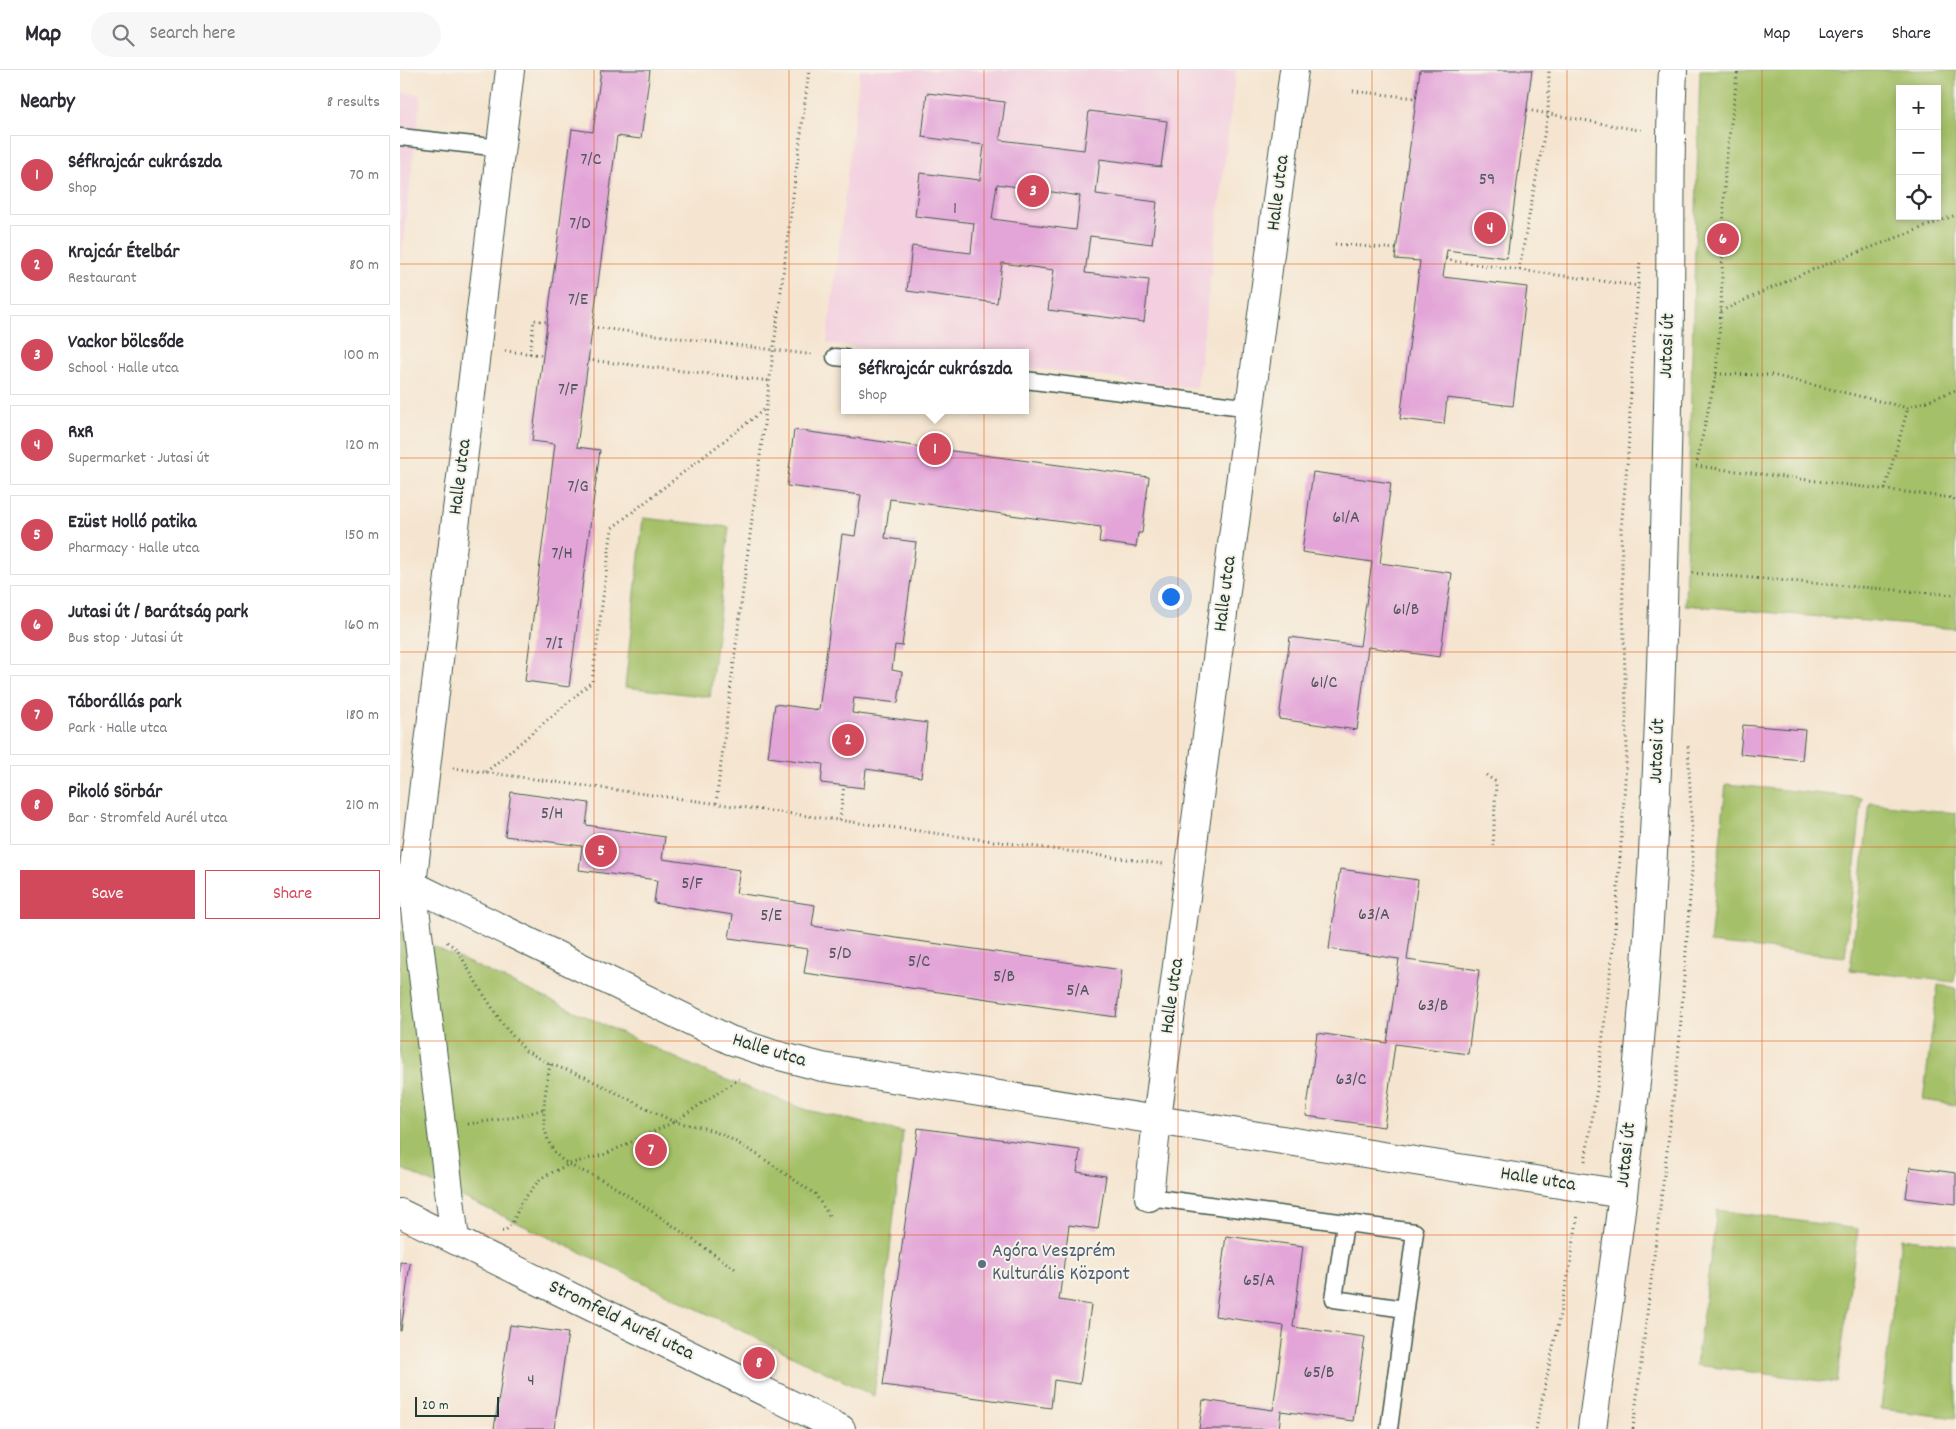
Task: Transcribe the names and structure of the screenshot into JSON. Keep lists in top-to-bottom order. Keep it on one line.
{"streets":{"street":["Halle utca","Jutasi út","Stromfeld Aurél utca"]},"crossings":[["Halle utca","Jutasi út"],["Halle utca","Stromfeld Aurél utca"]],"places":["Agóra Veszprém Kulturális Központ"],"house_numbers":["7/C","59","1","7/D","7/E","7/F","7/G","61/A","7/H","61/B","7/I","61/C","5/H","5/F","63/A","5/E","5/D","5/C","5/B","5/A","63/B","63/C","65/A","65/B","4"],"scale_bar":"20 m","page":{"header":"Map","search":"Search here","nav":["Map","Layers","Share"],"heading":["Nearby","8 results"],"map_buttons":["+","−"],"list":[{"mark":"1","name":"Séfkrajcár cukrászda","note":"Shop","value":"70 m"},{"mark":"2","name":"Krajcár Ételbár","note":"Restaurant","value":"80 m"},{"mark":"3","name":"Vackor bölcsőde","note":"School · Halle utca","value":"100 m"},{"mark":"4","name":"RxR","note":"Supermarket · Jutasi út","value":"120 m"},{"mark":"5","name":"Ezüst Holló patika","note":"Pharmacy · Halle utca","value":"150 m"},{"mark":"6","name":"Jutasi út / Barátság park","note":"Bus stop · Jutasi út","value":"160 m"},{"mark":"7","name":"Táborállás park","note":"Park · Halle utca","value":"180 m"},{"mark":"8","name":"Pikoló Sörbár","note":"Bar · Stromfeld Aurél utca","value":"210 m"}],"pins":["3","4","6","1","2","5","7","8"],"popup":["Séfkrajcár cukrászda","Shop"],"buttons":["Save","Share"],"scale":"20 m"}}
